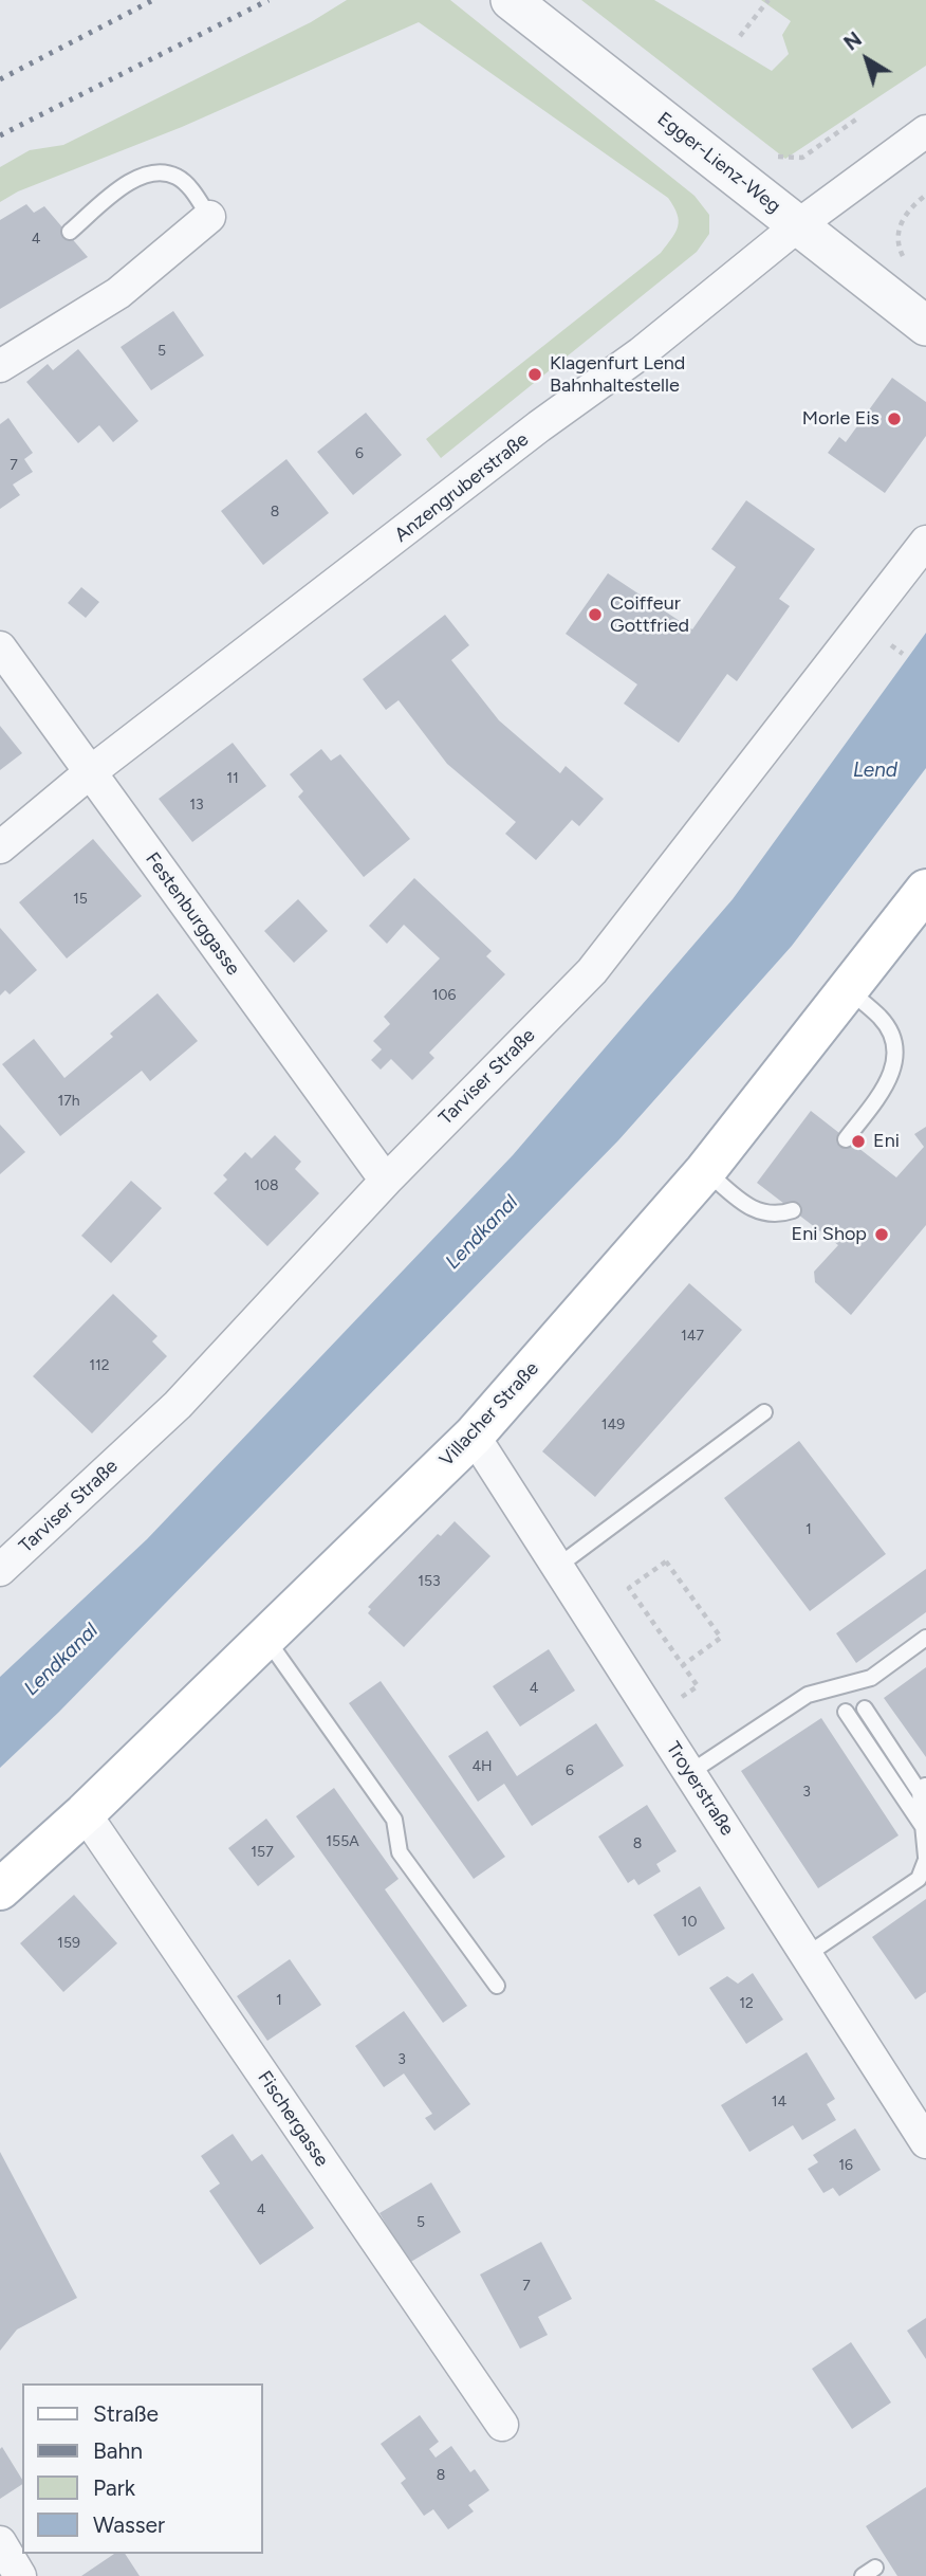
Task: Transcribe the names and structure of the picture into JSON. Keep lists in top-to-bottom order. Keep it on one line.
{"streets":{"main road":["Villacher Straße"],"street":["Egger-Lienz-Weg","Anzengruberstraße","Festenburggasse","Tarviser Straße","Troyerstraße","Fischergasse"]},"crossings":[["Egger-Lienz-Weg","Anzengruberstraße"],["Anzengruberstraße","Festenburggasse"],["Festenburggasse","Tarviser Straße"],["Villacher Straße","Troyerstraße"],["Villacher Straße","Fischergasse"]],"water":["Lend","Lendkanal"],"places":["Klagenfurt Lend Bahnhaltestelle","Morle Eis","Coiffeur Gottfried","Eni","Eni Shop"],"house_numbers":["4","5","6","7","8","11","13","15","106","17h","108","147","112","149","1","153","4","4H","6","3","155A","8","157","10","159","1","12","3","14","16","4","5","7","8"],"legend":["Straße","Bahn","Park","Wasser"],"north":"top left"}
